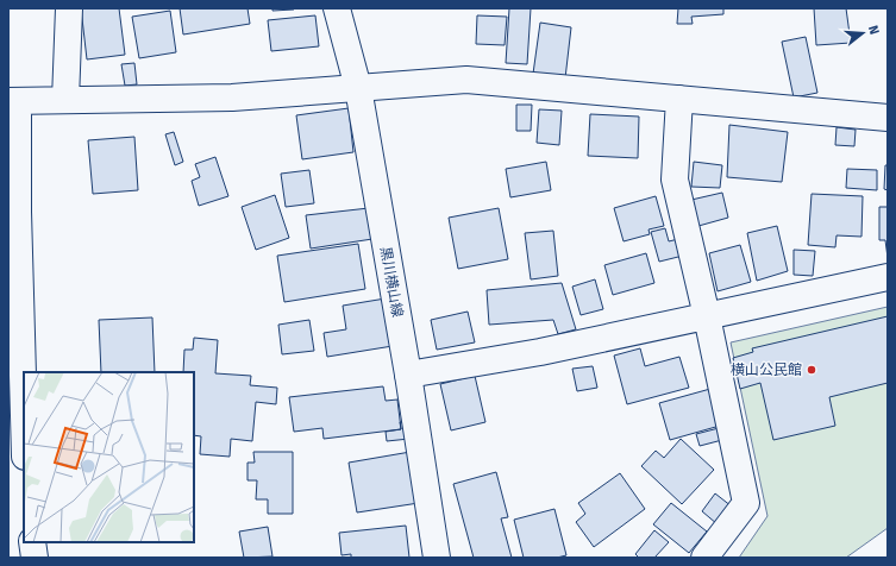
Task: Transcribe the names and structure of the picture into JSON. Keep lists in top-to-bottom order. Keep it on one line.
{"streets":{"street":["黒川横山線"]},"places":["横山公民館"],"north":"right"}
